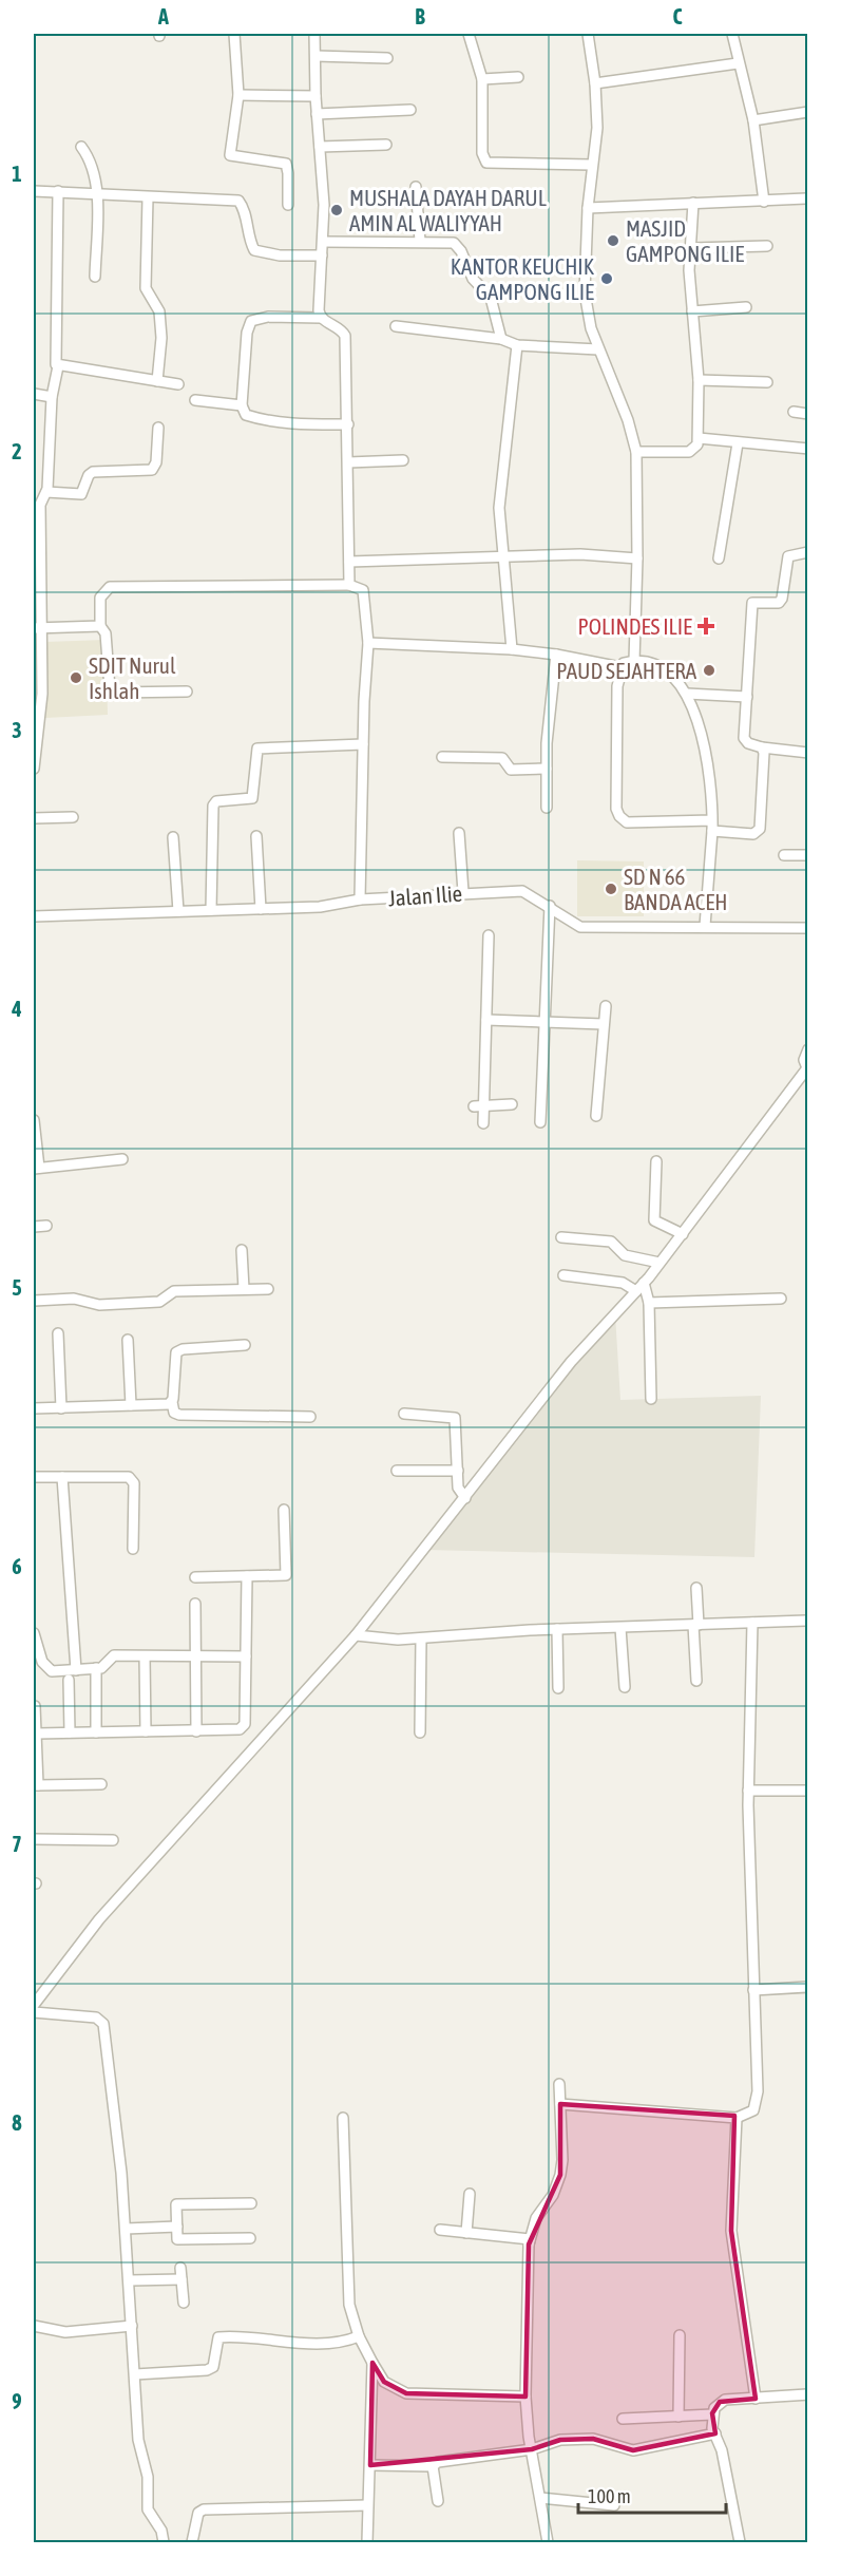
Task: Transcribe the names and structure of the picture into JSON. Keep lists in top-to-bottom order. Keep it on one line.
{"streets":{"street":["Jalan Ilie"]},"places":{"other":["MUSHALA DAYAH DARUL AMIN AL WALIYYAH","MASJID GAMPONG ILIE","KANTOR KEUCHIK GAMPONG ILIE","PAUD SEJAHTERA","SDIT Nurul Ishlah","SD N 66 BANDA ACEH"],"health":["POLINDES ILIE"]},"scale_bar":"100 m","grid":{"columns":["A","B","C"],"rows":["1","2","3","4","5","6","7","8","9"]}}
